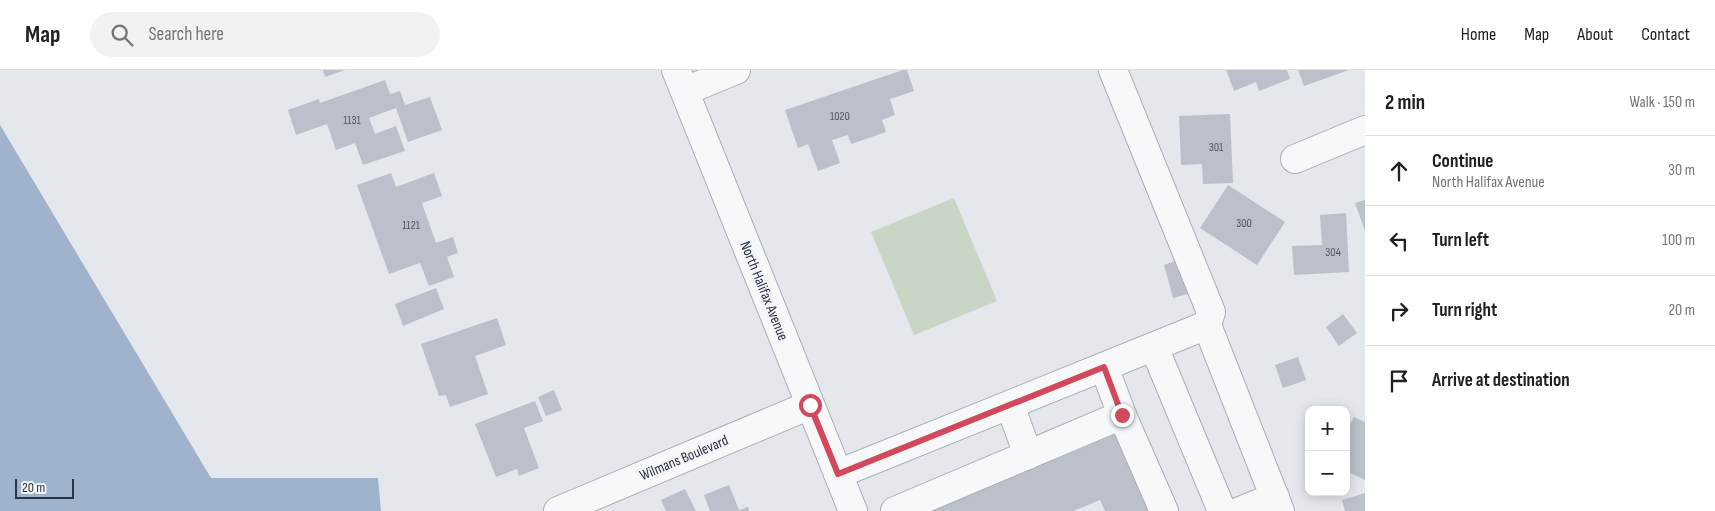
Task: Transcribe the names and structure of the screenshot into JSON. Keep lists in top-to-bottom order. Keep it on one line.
{"streets":{"street":["North Halifax Avenue","Wilmans Boulevard"]},"crossings":[["North Halifax Avenue","Wilmans Boulevard"]],"house_numbers":["1020","1131","301","300","1121","304"],"scale_bar":"20 m","page":{"header":"Map","search":"Search here","nav":["Home","Map","About","Contact"],"heading":["2 min","Walk · 150 m"],"list":[["Continue","North Halifax Avenue","30 m"],["Turn left","100 m"],["Turn right","20 m"],"Arrive at destination"],"map_buttons":["+","−"],"scale":"20 m"}}
